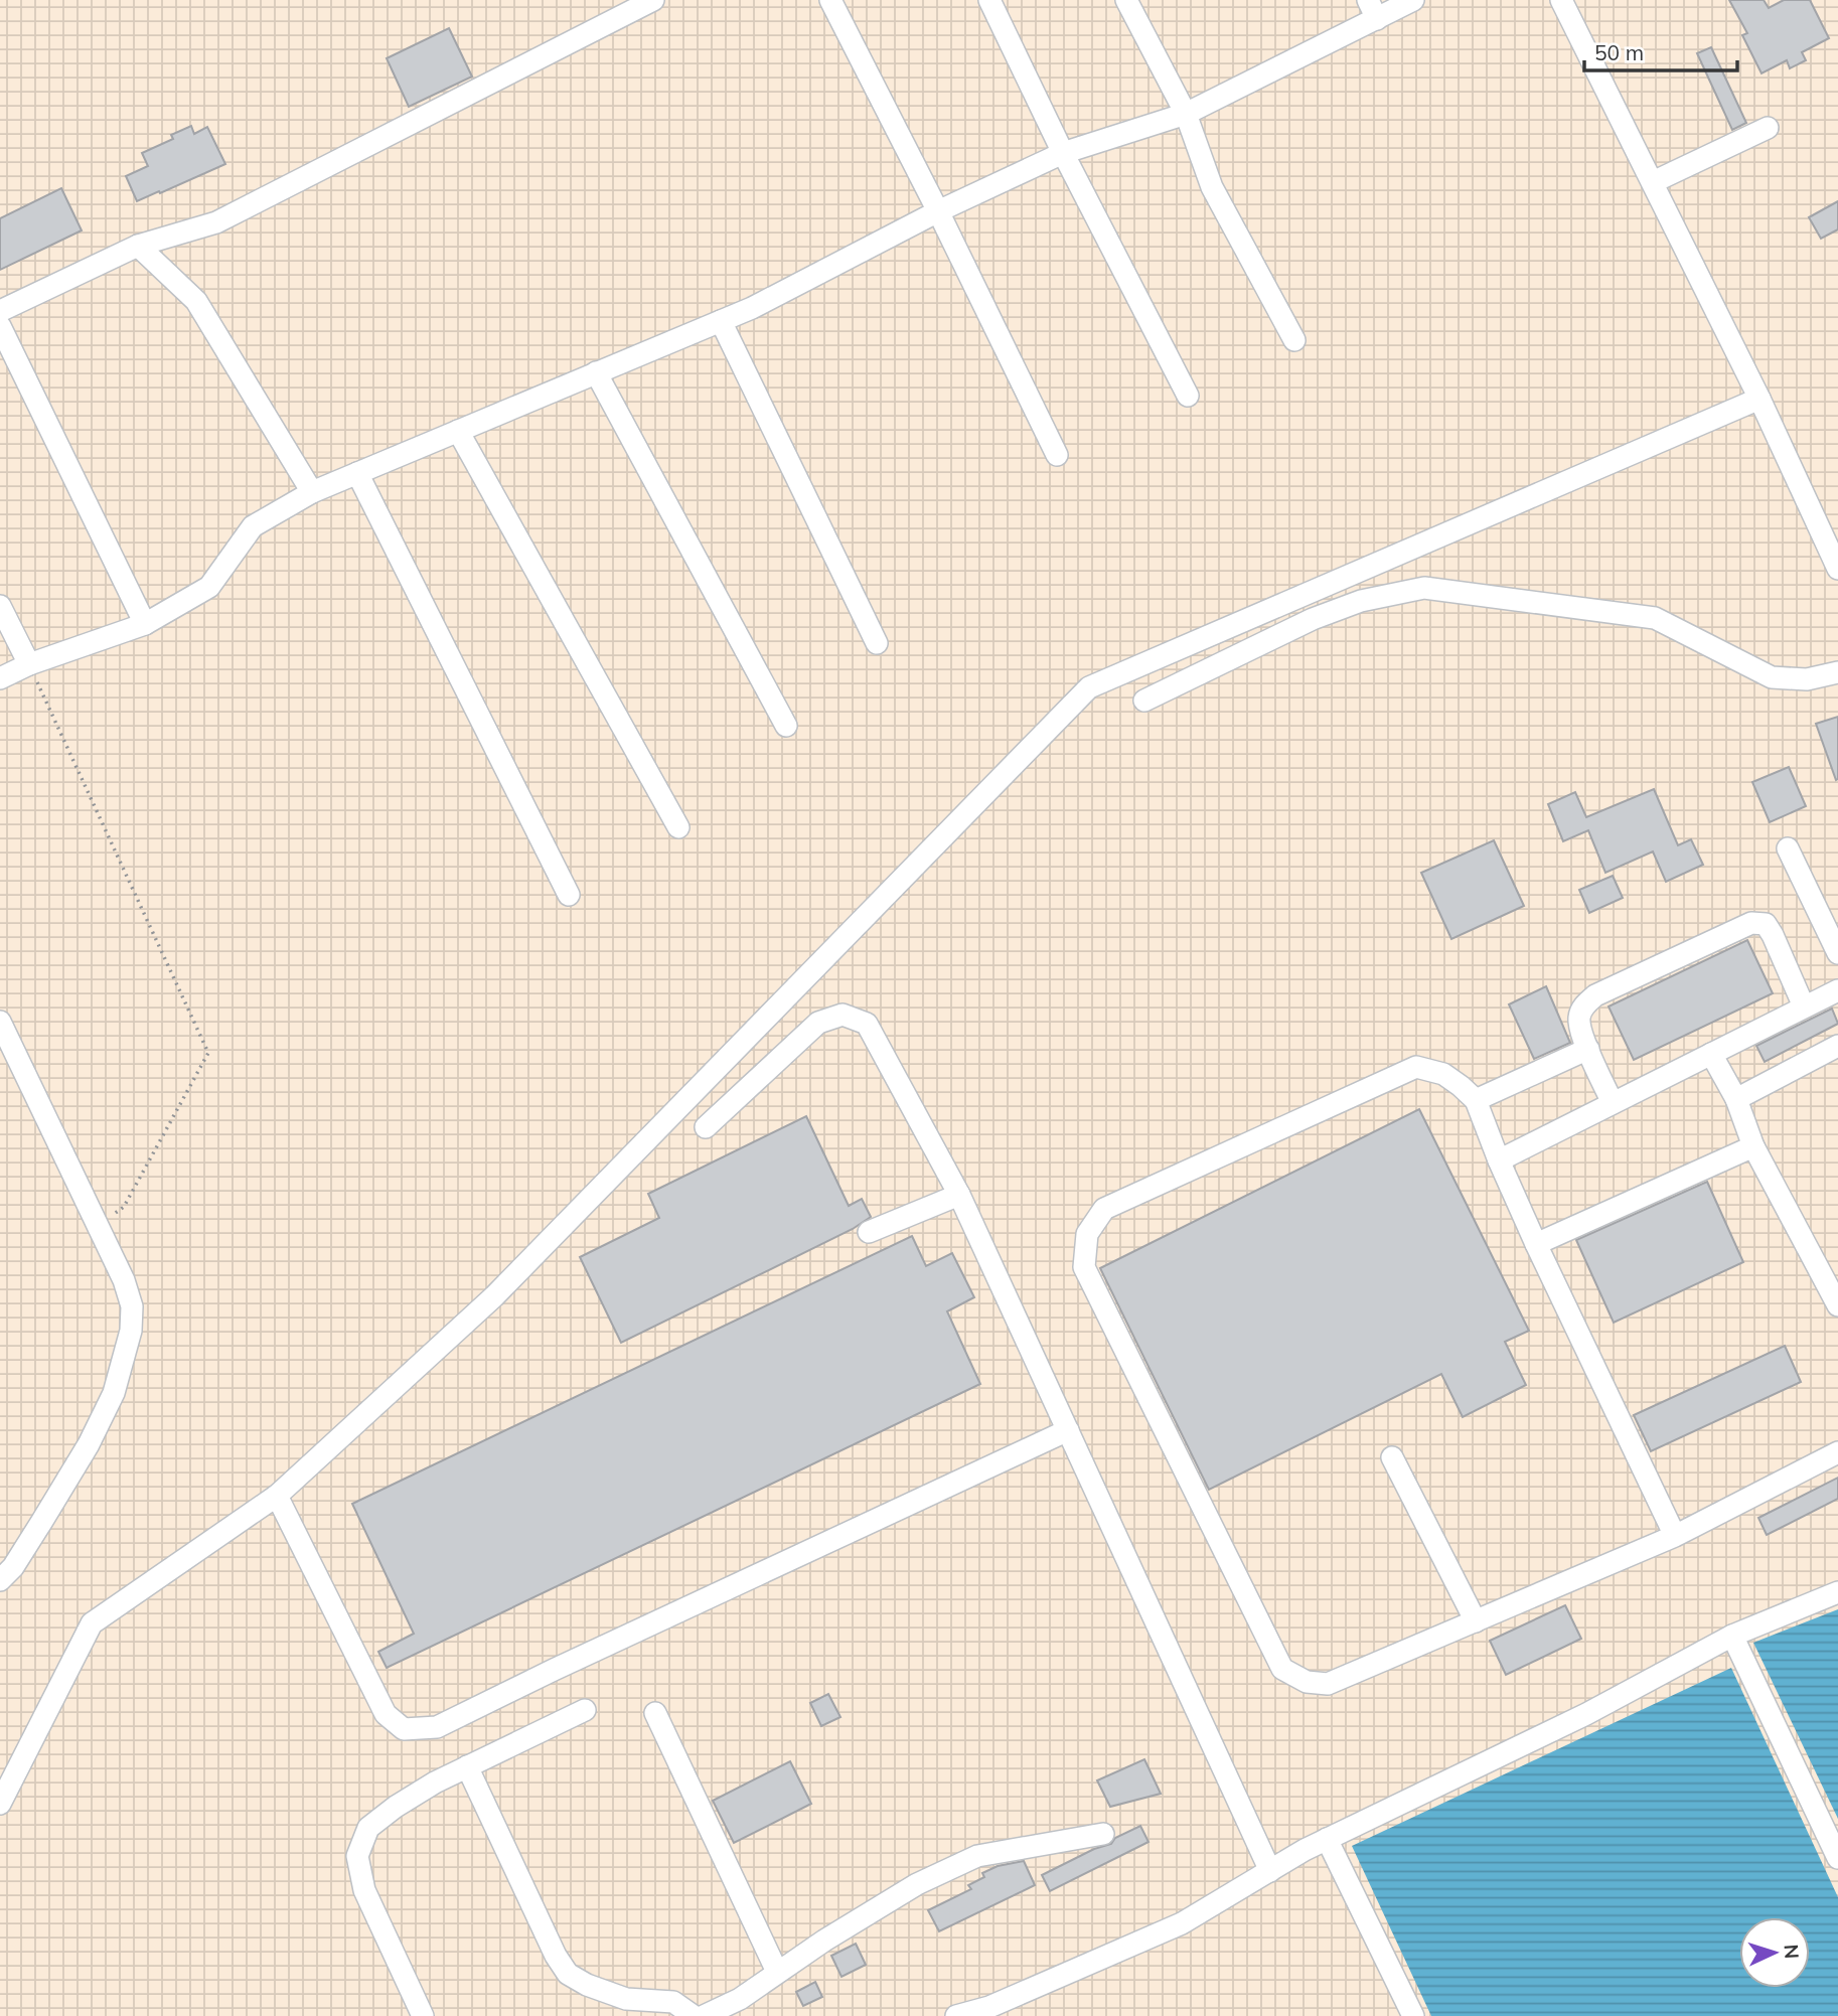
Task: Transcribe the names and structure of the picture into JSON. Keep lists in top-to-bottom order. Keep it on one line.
{"scale_bar":"50 m","north":"right"}
